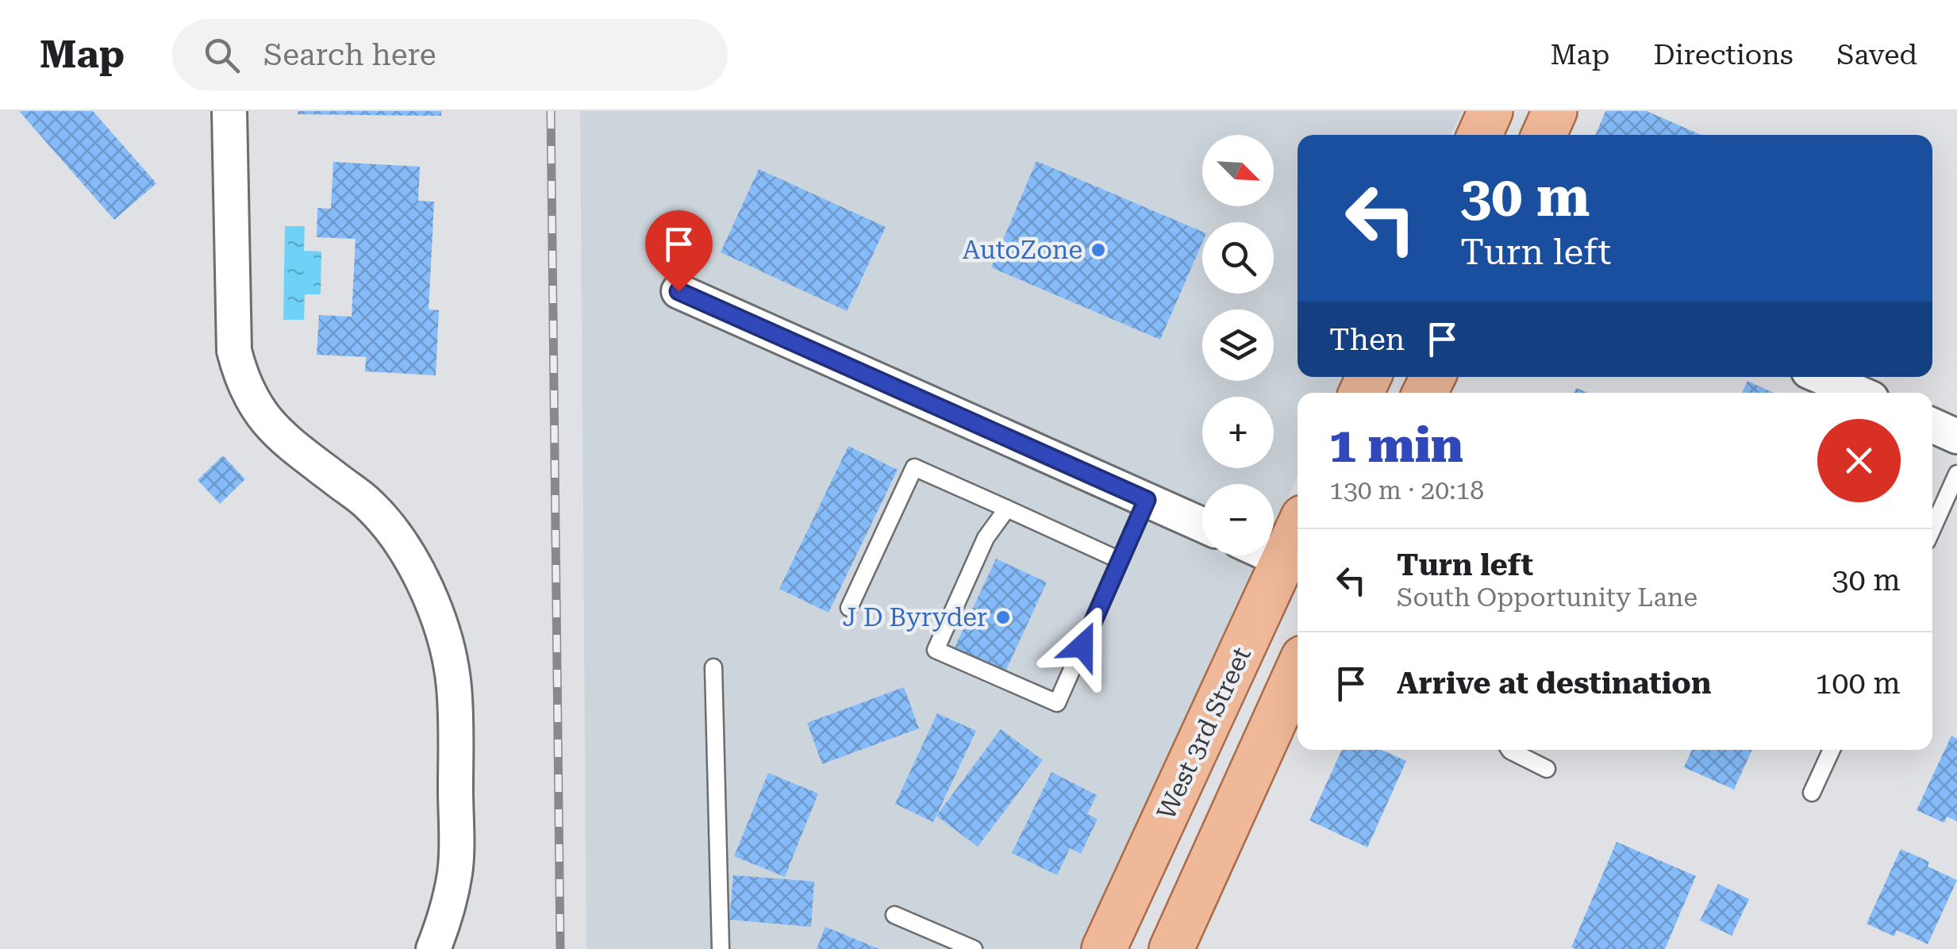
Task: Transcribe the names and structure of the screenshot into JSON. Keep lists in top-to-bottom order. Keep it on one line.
{"streets":{"main road":["West 3rd Street"]},"places":["AutoZone","J D Byryder"],"north":"bottom right","page":{"header":"Map","search":"Search here","nav":["Map","Directions","Saved"],"map_buttons":["+","−"],"turn":["30 m","Turn left"],"then":"Then","heading":["1 min","130 m · 20:18"],"list":[{"name":"Turn left","note":"South Opportunity Lane","value":"30 m"},{"name":"Arrive at destination","value":"100 m"}]}}
